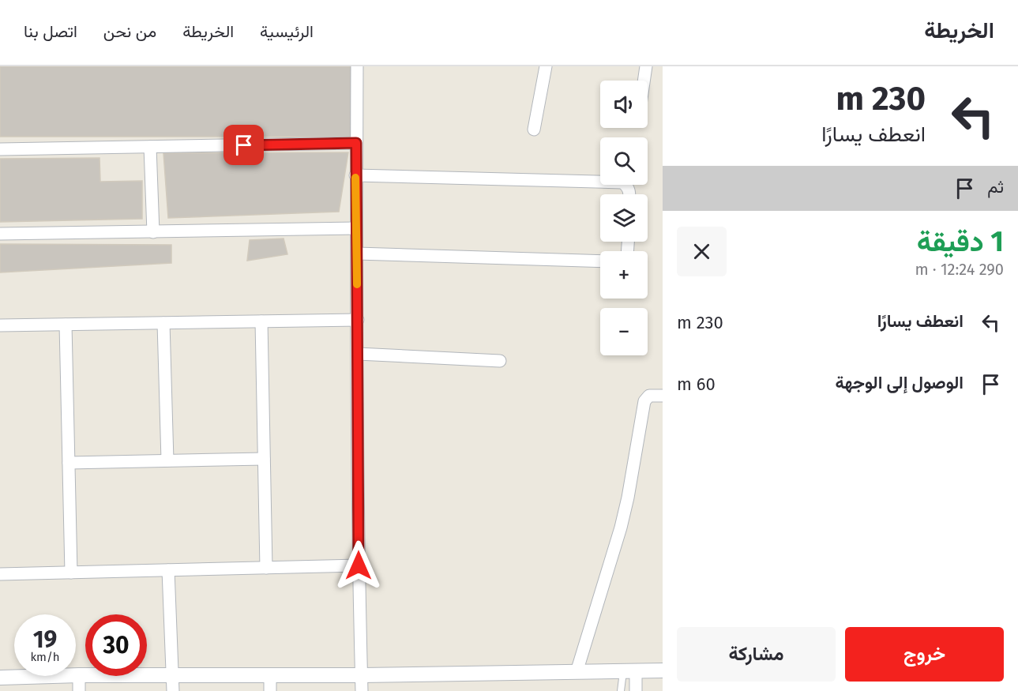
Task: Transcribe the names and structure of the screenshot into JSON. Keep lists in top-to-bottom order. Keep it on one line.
{"page":{"header":"الخريطة","nav":["الرئيسية","الخريطة","من نحن","اتصل بنا"],"turn":["230 m","انعطف يسارًا"],"map_buttons":["+","−"],"then":"ثم","heading":["1 دقيقة","290 m · 12:24"],"list":[{"name":"انعطف يسارًا","value":"230 m"},{"name":"الوصول إلى الوجهة","value":"60 m"}],"speed":"19 km/h","limit":"30","buttons":["خروج","مشاركة"]}}
